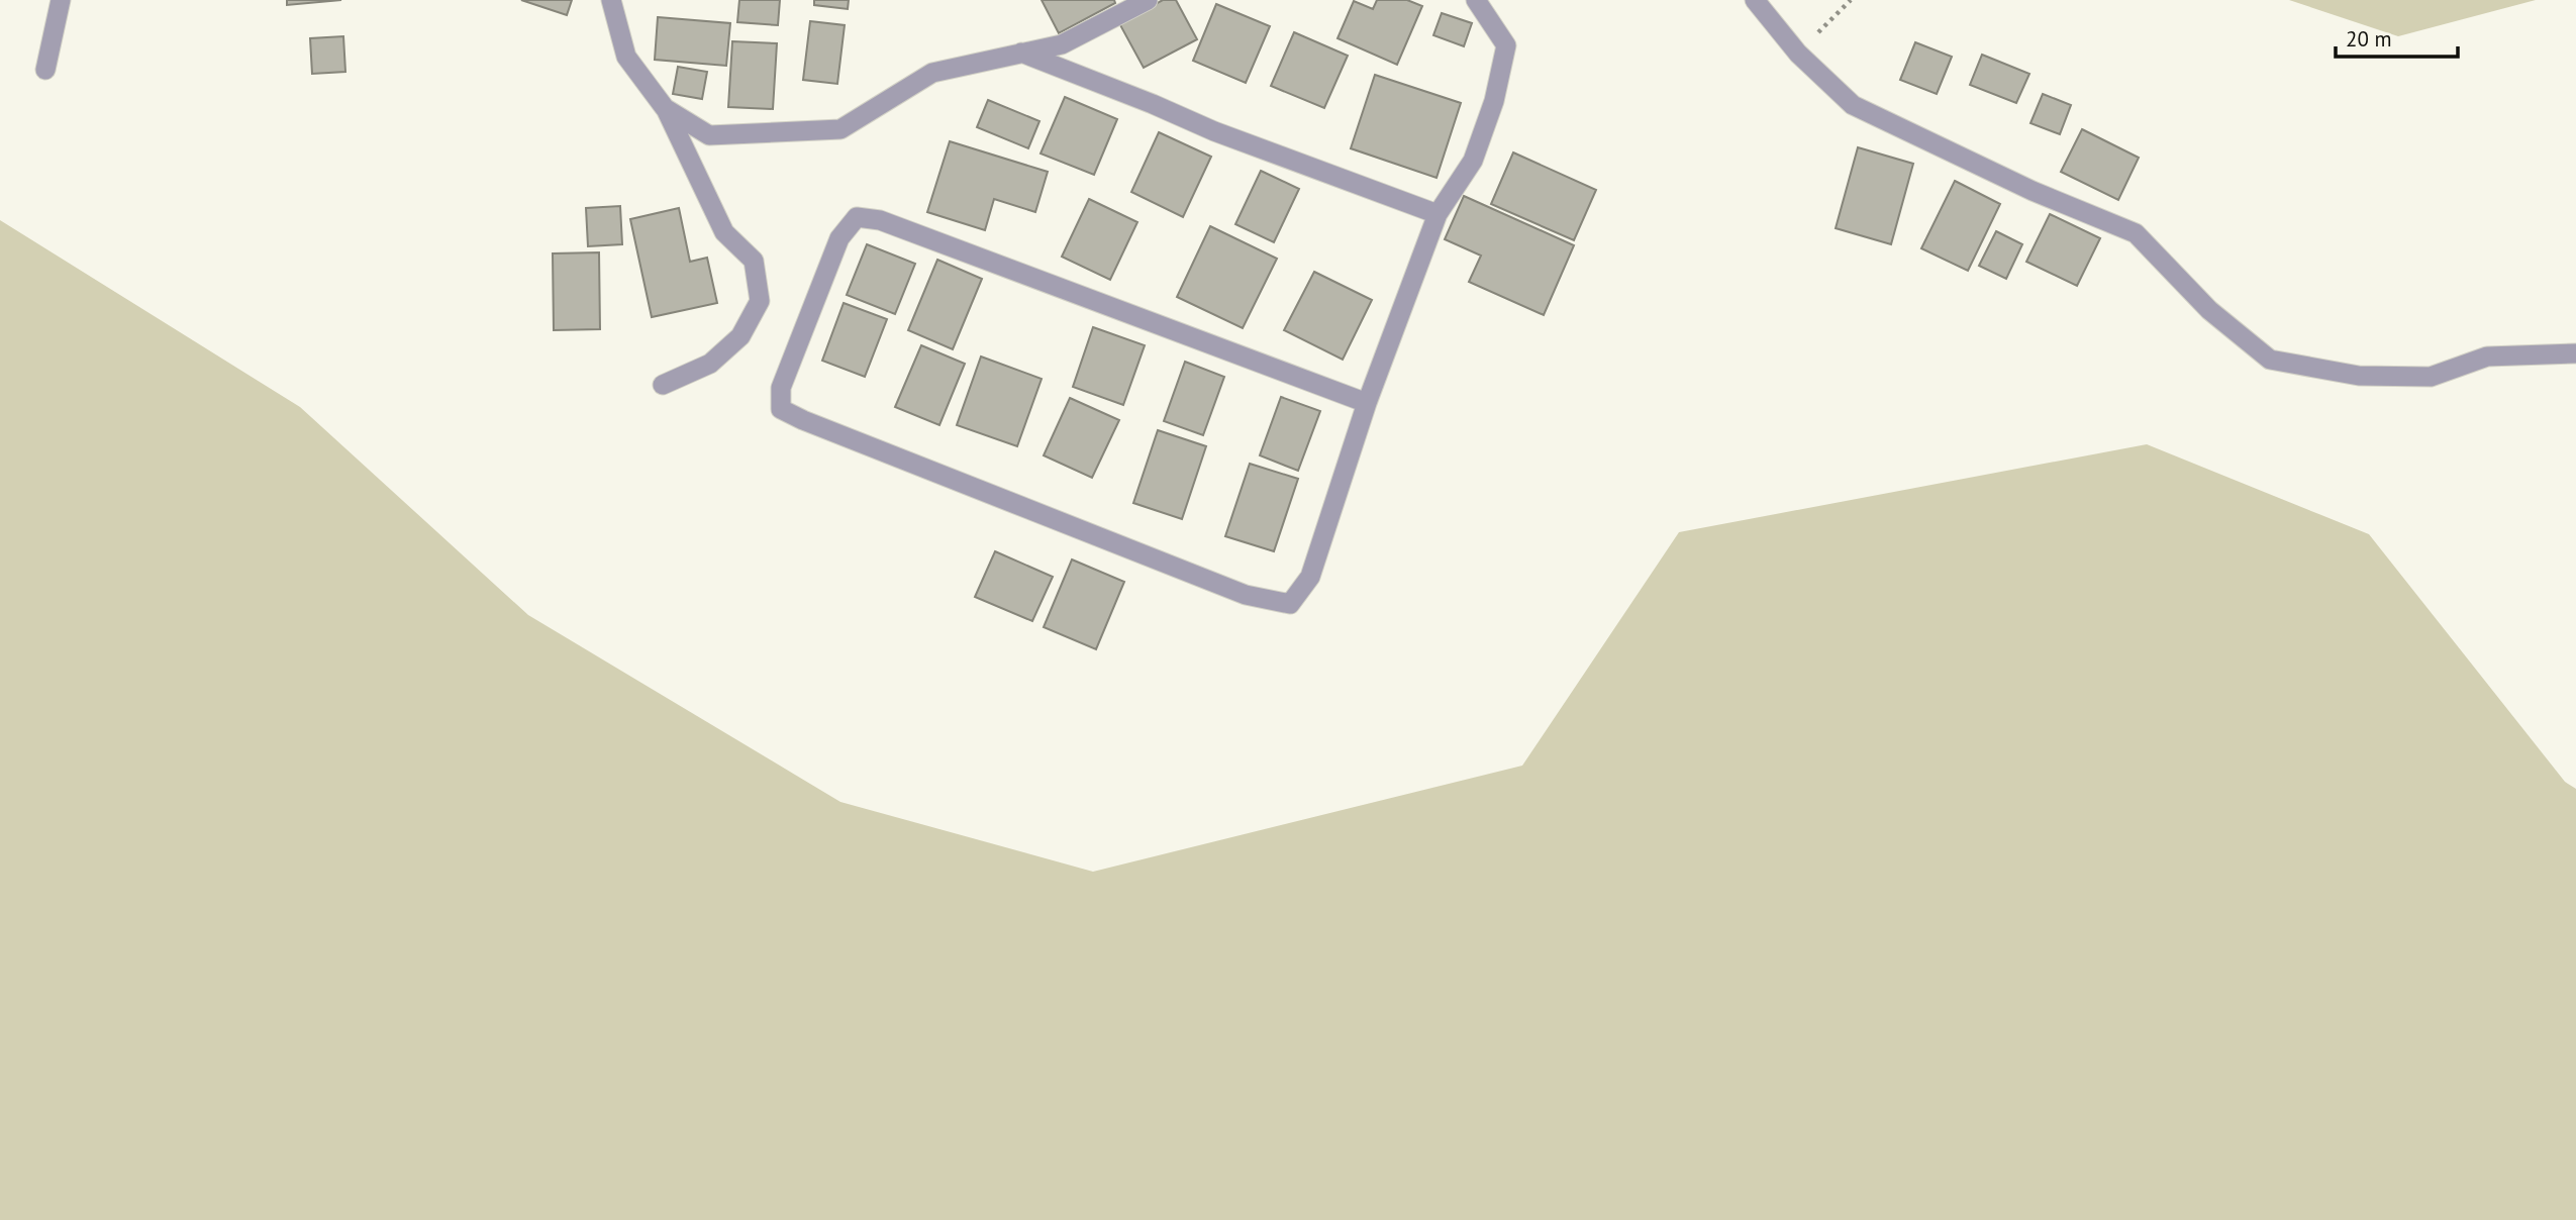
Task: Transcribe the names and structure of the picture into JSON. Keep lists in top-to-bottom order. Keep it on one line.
{"scale_bar":"20 m"}
